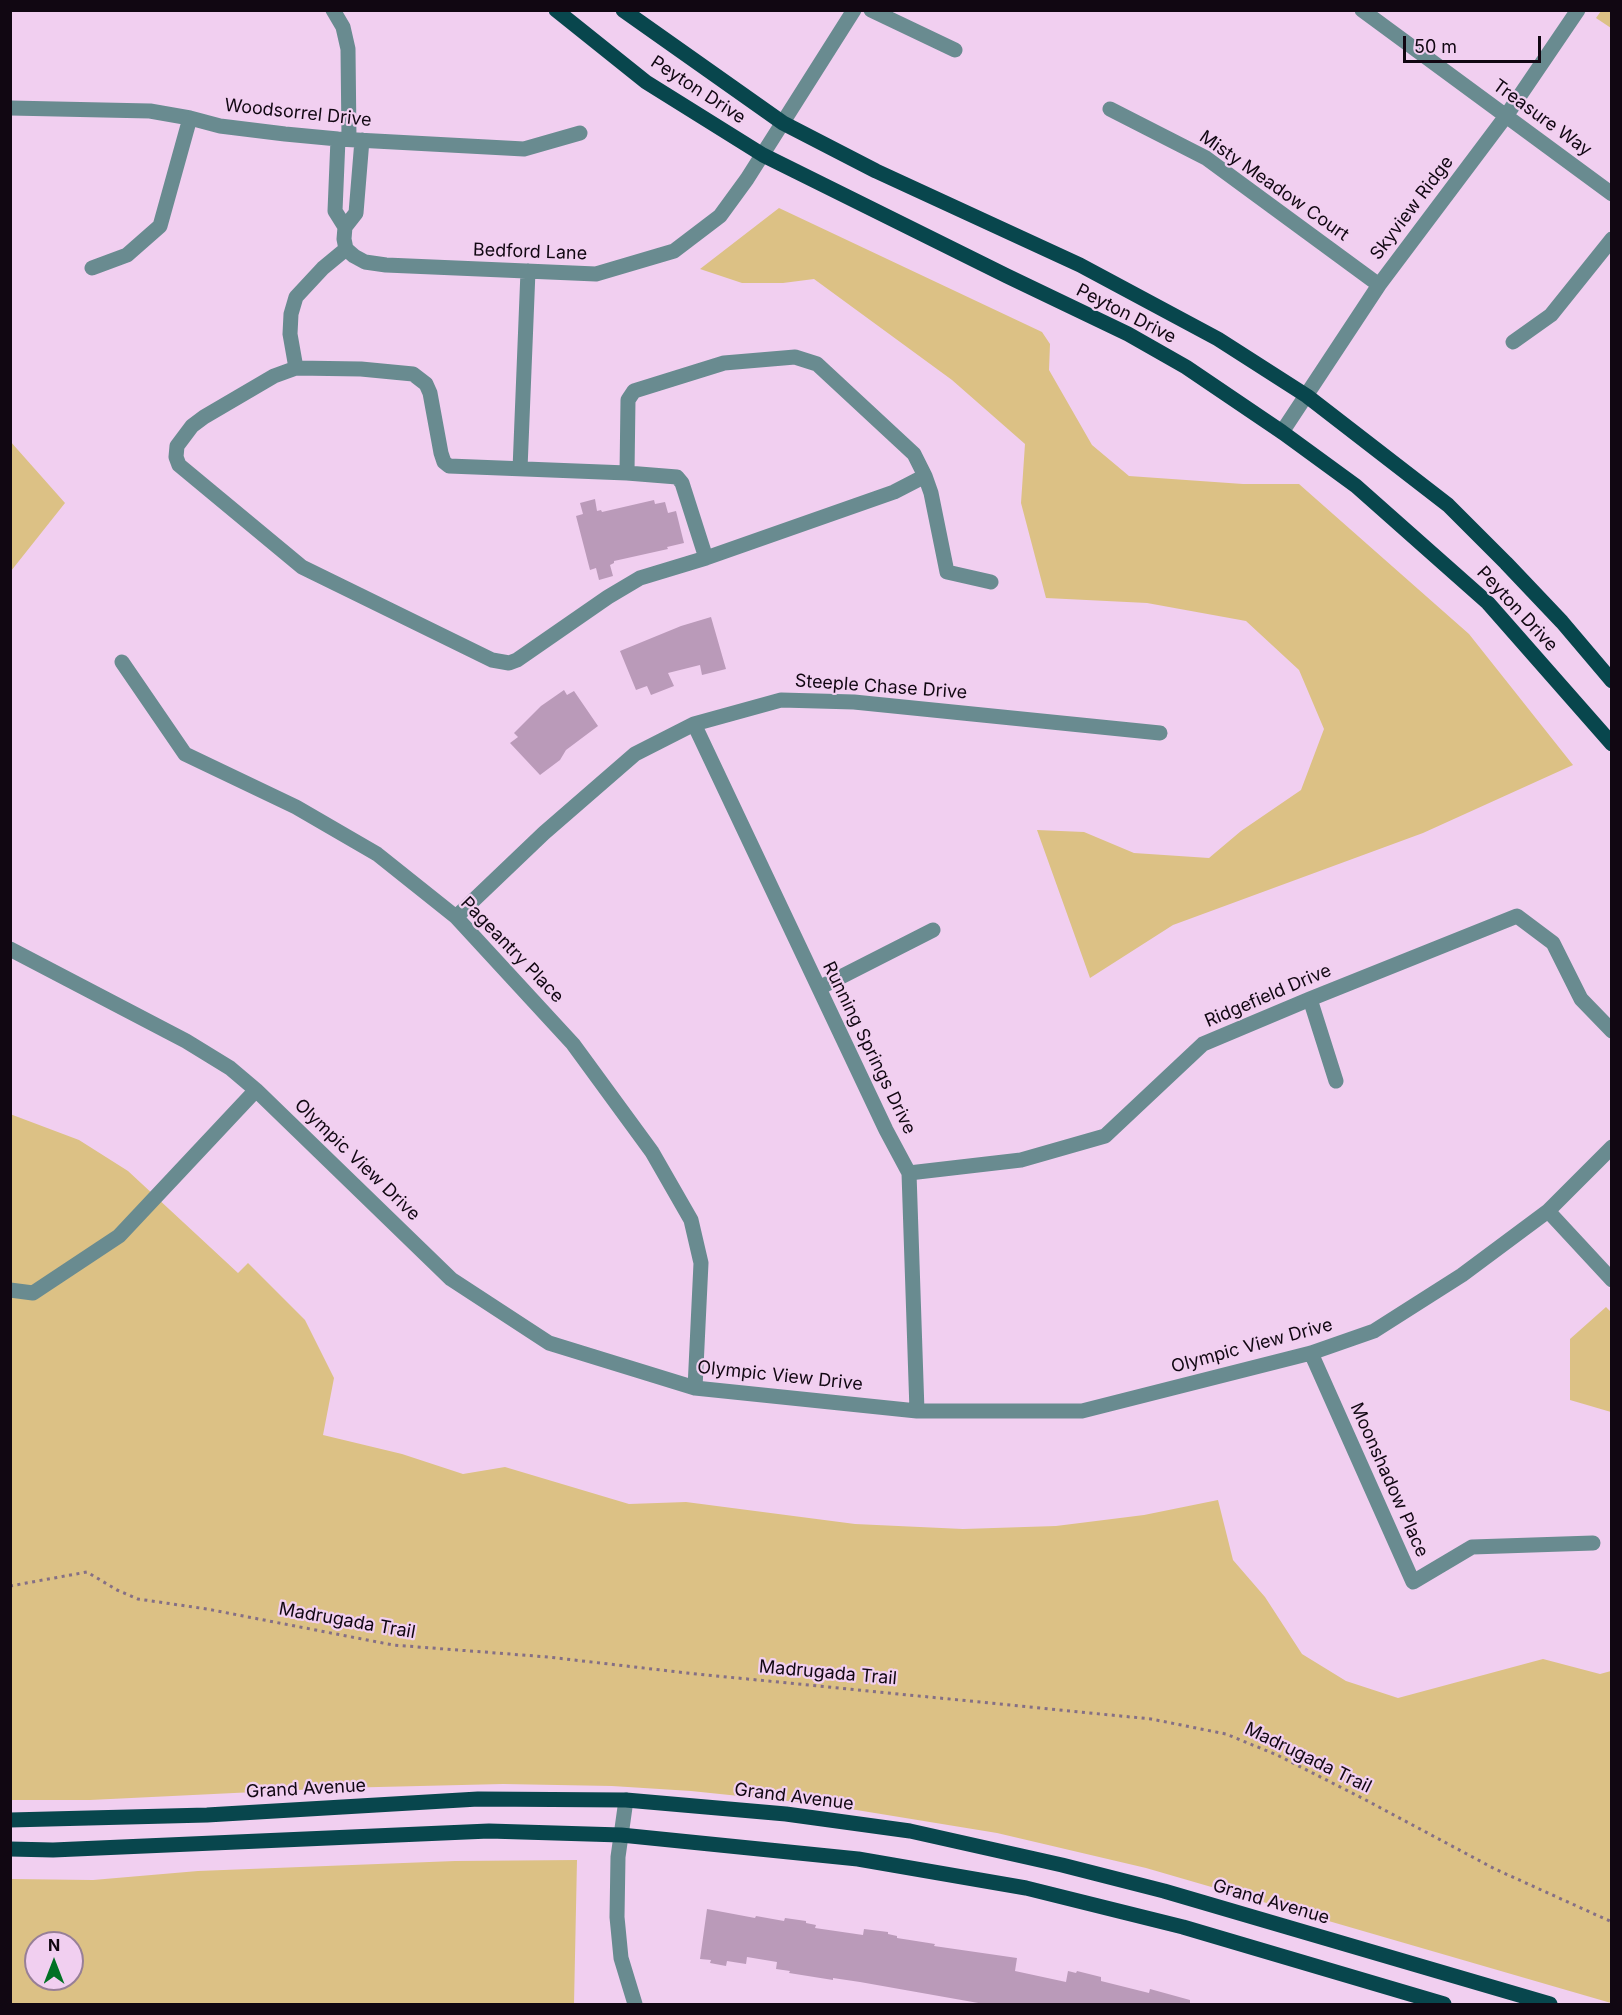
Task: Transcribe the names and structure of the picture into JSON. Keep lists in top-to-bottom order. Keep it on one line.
{"streets":{"main road":["Peyton Drive","Grand Avenue"],"street":["Woodsorrel Drive","Treasure Way","Misty Meadow Court","Skyview Ridge","Bedford Lane","Steeple Chase Drive","Pageantry Place","Ridgefield Drive","Running Springs Drive","Olympic View Drive","Moonshadow Place"],"path":["Madrugada Trail"]},"crossings":[["Peyton Drive","Skyview Ridge"],["Peyton Drive","Bedford Lane"],["Treasure Way","Skyview Ridge"],["Misty Meadow Court","Skyview Ridge"],["Steeple Chase Drive","Pageantry Place"],["Steeple Chase Drive","Running Springs Drive"],["Pageantry Place","Olympic View Drive"],["Ridgefield Drive","Running Springs Drive"],["Running Springs Drive","Olympic View Drive"],["Olympic View Drive","Moonshadow Place"]],"scale_bar":"50 m","north":"top"}
